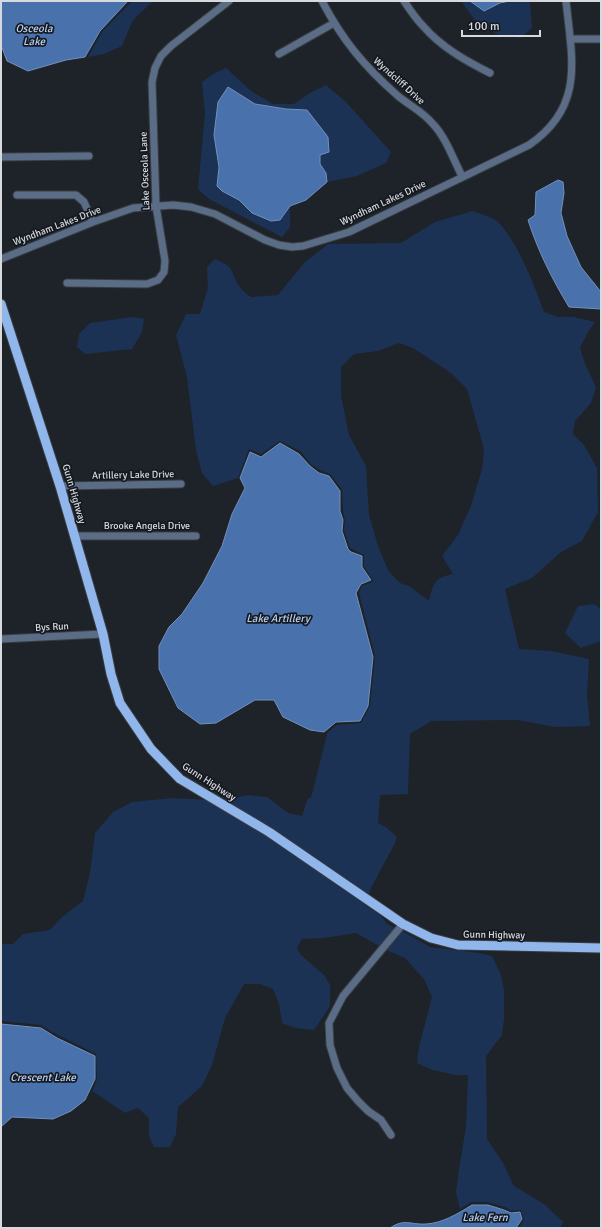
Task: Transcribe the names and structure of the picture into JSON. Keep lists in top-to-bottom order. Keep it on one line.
{"streets":{"main road":["Gunn Highway"],"street":["Wyndcliff Drive","Lake Osceola Lane","Wyndham Lakes Drive","Artillery Lake Drive","Brooke Angela Drive","Bys Run"]},"crossings":[["Wyndcliff Drive","Wyndham Lakes Drive"],["Lake Osceola Lane","Wyndham Lakes Drive"],["Artillery Lake Drive","Gunn Highway"],["Gunn Highway","Brooke Angela Drive"],["Gunn Highway","Bys Run"]],"water":["Osceola Lake","Lake Artillery","Crescent Lake","Lake Fern"],"scale_bar":"100 m"}
